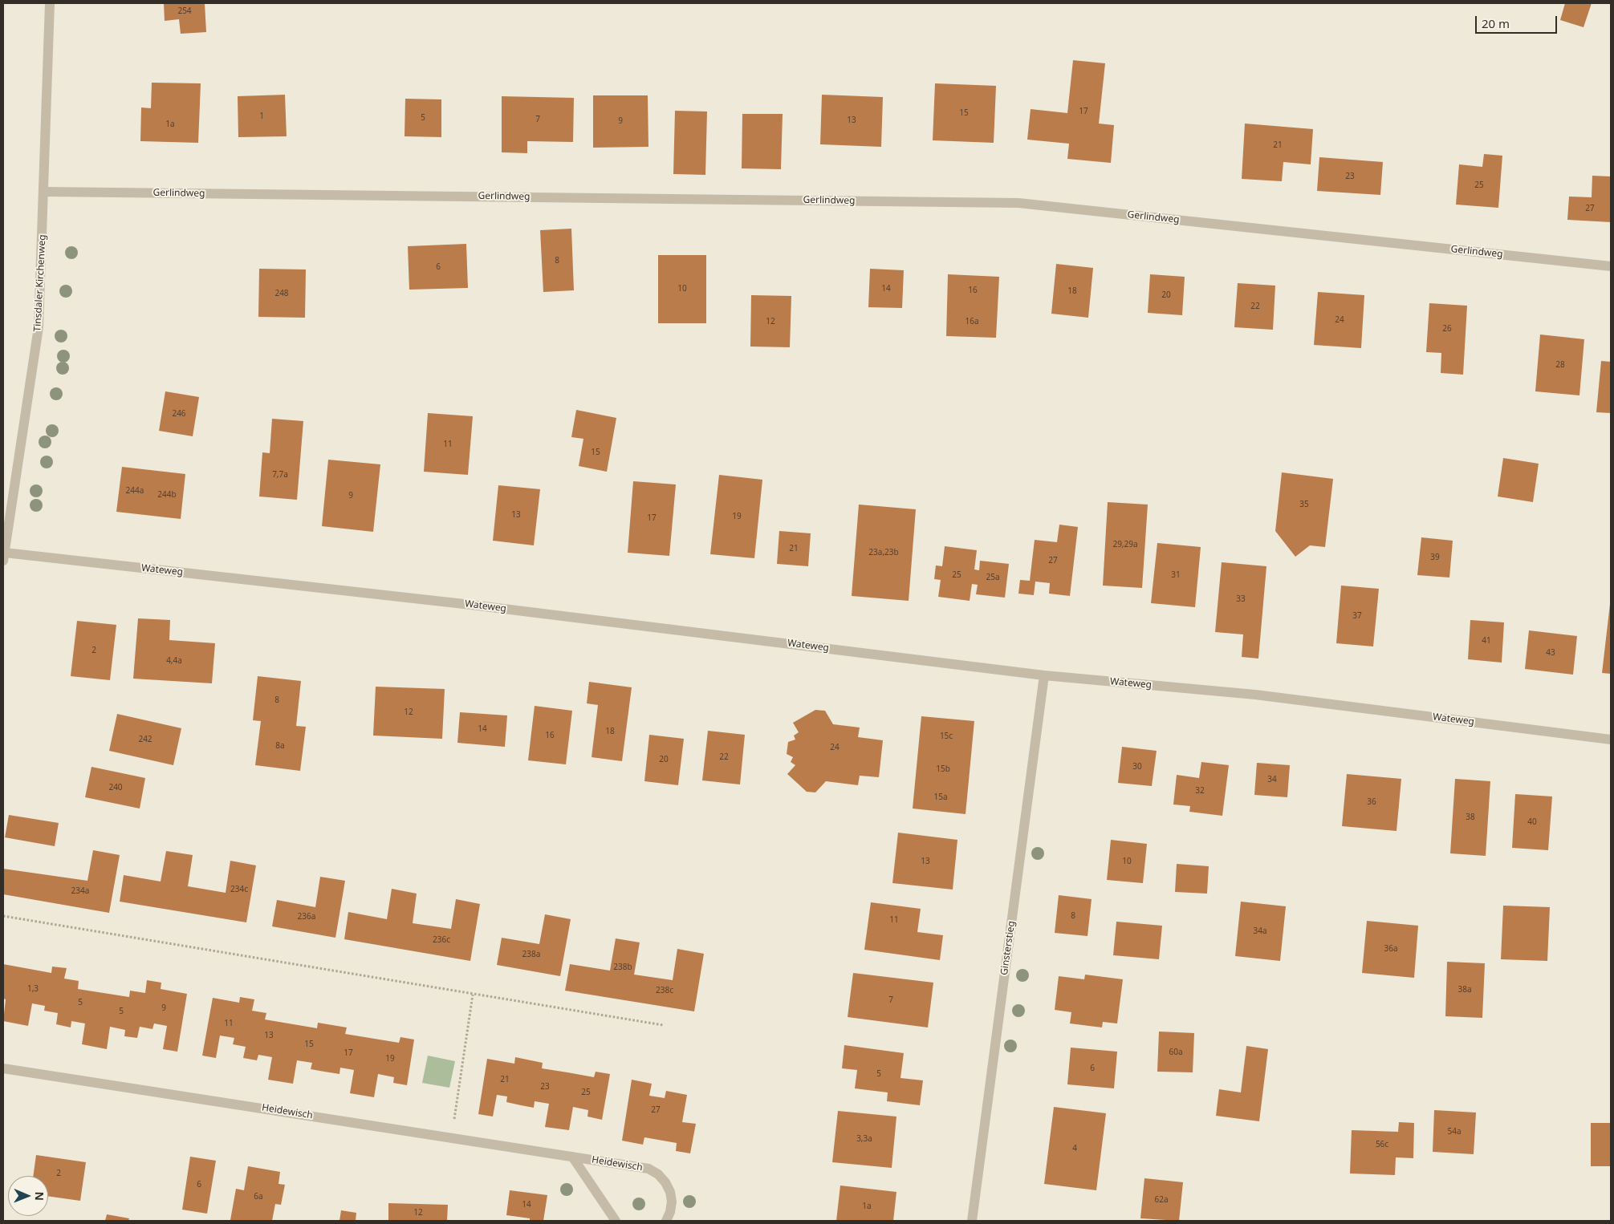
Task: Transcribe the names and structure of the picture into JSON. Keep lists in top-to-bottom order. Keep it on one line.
{"streets":{"street":["Gerlindweg","Tinsdaler Kirchenweg","Wateweg","Ginsterstieg","Heidewisch"]},"crossings":[["Gerlindweg","Tinsdaler Kirchenweg"],["Tinsdaler Kirchenweg","Wateweg"],["Wateweg","Ginsterstieg"]],"house_numbers":["254","17","15","1","5","7","13","9","1a","21","23","25","27","8","6","10","14","16","18","248","20","22","24","12","16a","26","28","246","11","15","7,7a","244a","244b","9","35","13","19","17","29,29a","21","23a,23b","39","27","25","31","25a","33","37","41","2","43","4,4a","8","12","14","18","16","15c","242","8a","24","22","20","30","15b","34","240","32","15a","36","38","40","13","10","234c","234a","8","236a","11","34a","236c","36a","238a","238b","1,3","38a","238c","7","5","9","5","11","13","15","60a","17","19","6","5","21","23","25","27","54a","3,3a","56c","4","2","6","6a","62a","14","1a","12"],"scale_bar":"20 m","north":"right"}
